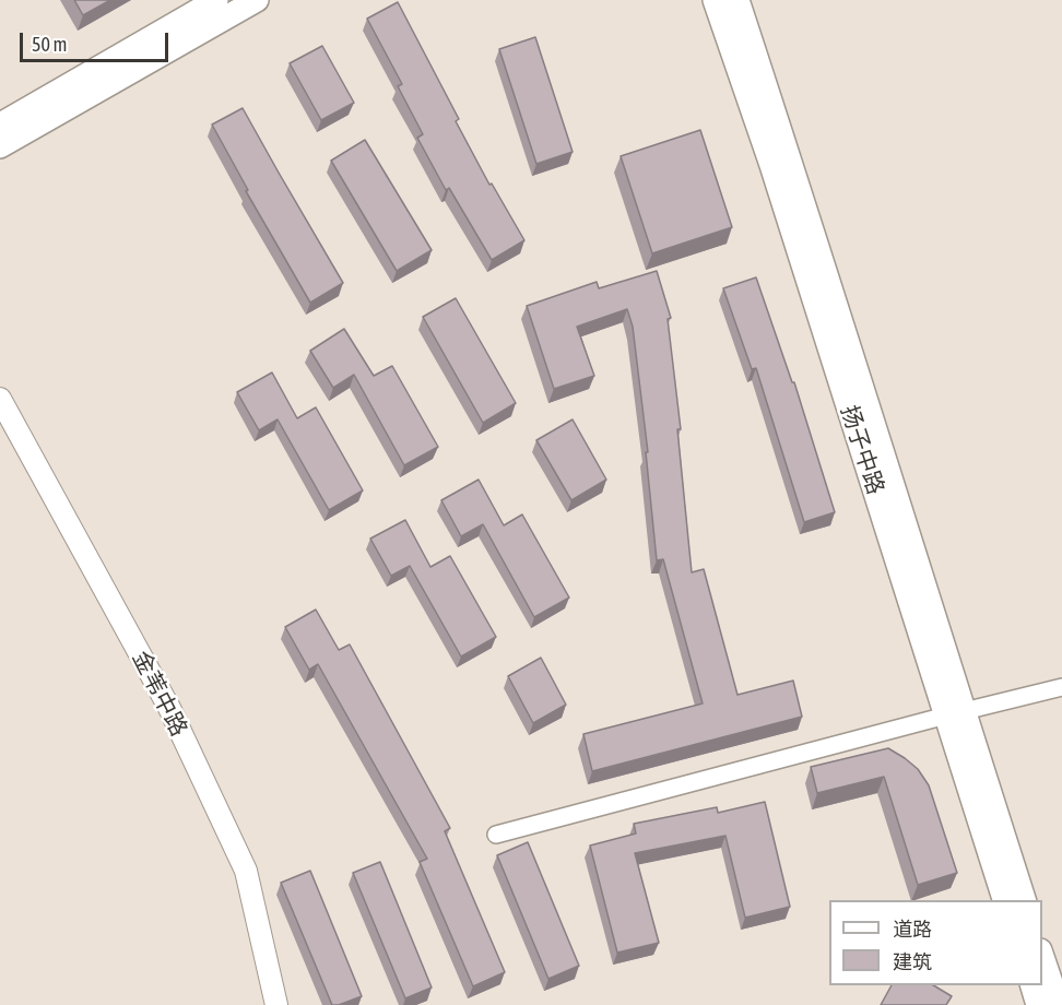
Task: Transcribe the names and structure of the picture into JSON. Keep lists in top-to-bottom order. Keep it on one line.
{"streets":{"main road":["扬子中路"],"street":["金苇中路"]},"legend":["道路","建筑"],"scale_bar":"50 m"}
